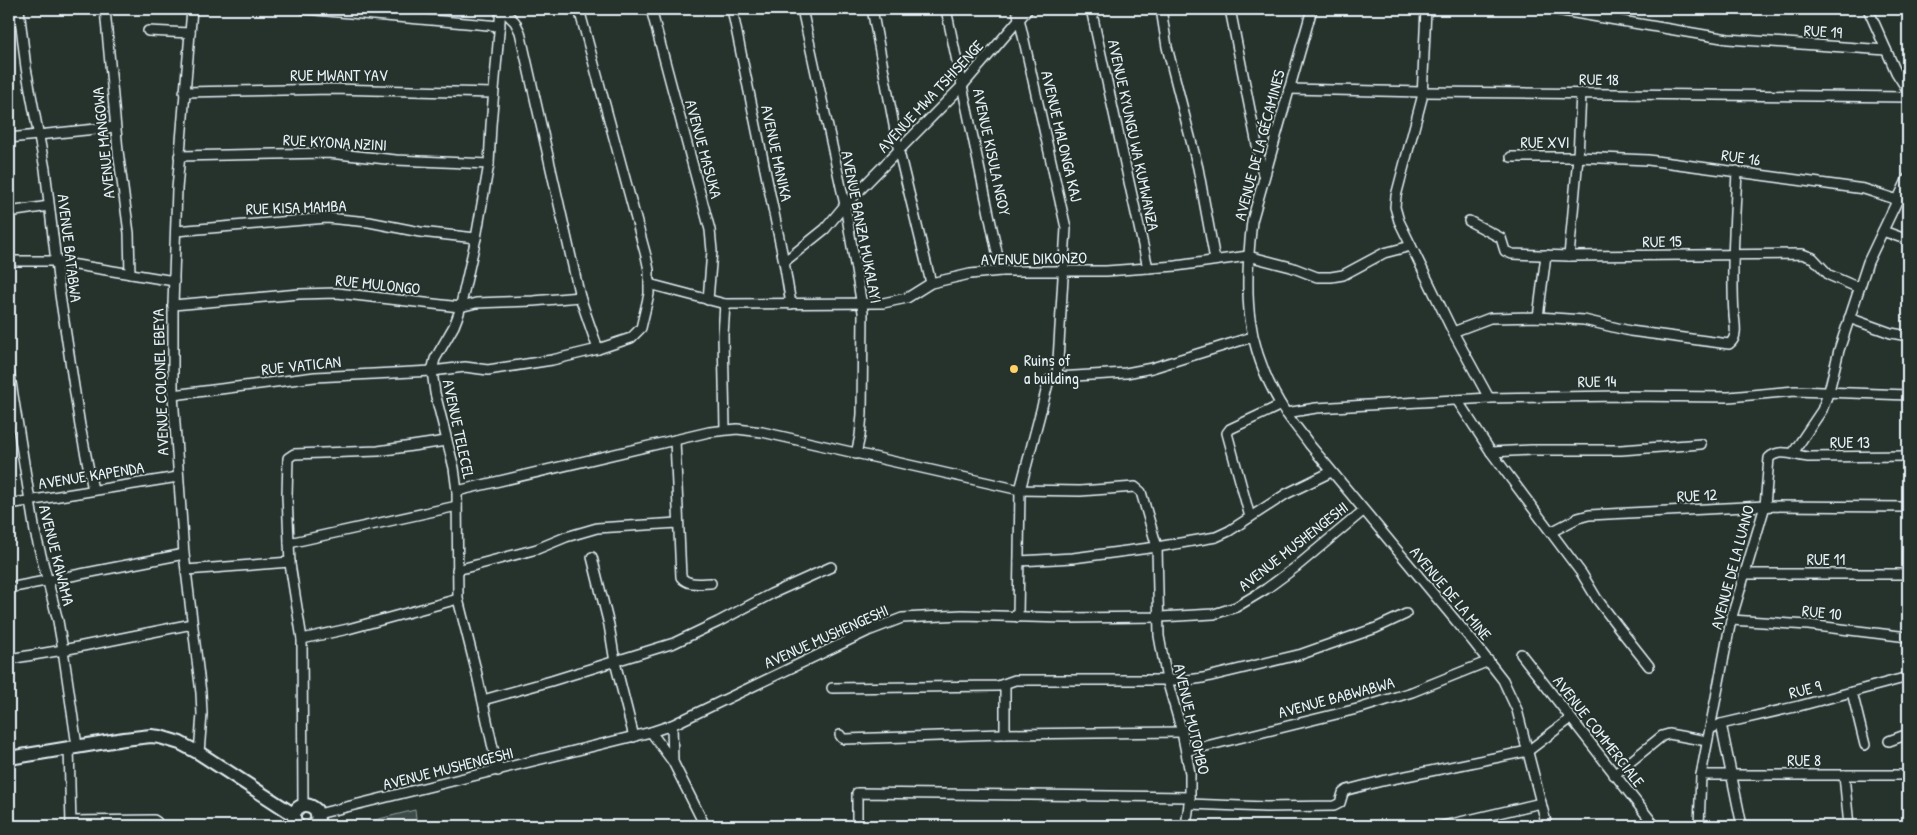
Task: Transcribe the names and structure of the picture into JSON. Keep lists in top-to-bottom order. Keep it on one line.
{"streets":{"street":["RUE 19","RUE MWANT YAV","RUE 18","AVENUE MWA TSHISENGE","AVENUE KYUNGU WA KUMWANZA","AVENUE MALONGA KAJ","RUE KYONA NZINI","RUE XVI","AVENUE MANGOWA","AVENUE DE LA GÉCAMINES","AVENUE MASUKA","AVENUE KISULA NGOY","AVENUE MANIKA","RUE 16","RUE KISA MAMBA","AVENUE BANZA MUKALAYI","RUE 15","AVENUE BATABWA","AVENUE DIKONZO","RUE MULONGO","RUE VATICAN","RUE 14","AVENUE COLONEL EBEYA","AVENUE TELECEL","RUE 13","AVENUE KAPENDA","RUE 12","AVENUE MUSHENGESHI","AVENUE KAWAMA","RUE 11","AVENUE DE LA LUANO","AVENUE DE LA MINE","RUE 10","RUE 9","AVENUE BABWABWA","AVENUE MUTOMBO","AVENUE COMMERCIALE","RUE 8"]},"crossings":[["RUE MWANT YAV","AVENUE COLONEL EBEYA"],["RUE MWANT YAV","AVENUE TELECEL"],["RUE 18","AVENUE DE LA GÉCAMINES"],["AVENUE MWA TSHISENGE","AVENUE MALONGA KAJ"],["AVENUE MWA TSHISENGE","AVENUE KISULA NGOY"],["AVENUE MWA TSHISENGE","AVENUE MANIKA"],["AVENUE MWA TSHISENGE","AVENUE BANZA MUKALAYI"],["AVENUE KYUNGU WA KUMWANZA","AVENUE DIKONZO"],["AVENUE MALONGA KAJ","AVENUE DIKONZO"],["RUE KYONA NZINI","AVENUE COLONEL EBEYA"],["RUE KYONA NZINI","AVENUE TELECEL"],["RUE XVI","RUE 16"],["AVENUE DE LA GÉCAMINES","AVENUE DIKONZO"],["AVENUE DE LA GÉCAMINES","RUE 14"],["AVENUE DE LA GÉCAMINES","AVENUE DE LA MINE"],["AVENUE MASUKA","AVENUE DIKONZO"],["AVENUE KISULA NGOY","AVENUE DIKONZO"],["AVENUE MANIKA","AVENUE DIKONZO"],["RUE KISA MAMBA","AVENUE COLONEL EBEYA"],["RUE KISA MAMBA","AVENUE TELECEL"],["AVENUE BANZA MUKALAYI","AVENUE DIKONZO"],["AVENUE BATABWA","AVENUE KAPENDA"],["AVENUE DIKONZO","RUE VATICAN"],["RUE MULONGO","AVENUE COLONEL EBEYA"],["RUE MULONGO","AVENUE TELECEL"],["RUE VATICAN","AVENUE COLONEL EBEYA"],["RUE VATICAN","AVENUE TELECEL"],["RUE 14","AVENUE DE LA MINE"],["AVENUE COLONEL EBEYA","AVENUE KAPENDA"],["AVENUE TELECEL","AVENUE MUSHENGESHI"],["RUE 13","AVENUE DE LA LUANO"],["AVENUE KAPENDA","AVENUE KAWAMA"],["RUE 12","AVENUE DE LA LUANO"],["AVENUE MUSHENGESHI","AVENUE DE LA MINE"],["AVENUE MUSHENGESHI","AVENUE MUTOMBO"],["RUE 11","AVENUE DE LA LUANO"],["AVENUE DE LA LUANO","RUE 10"],["AVENUE DE LA LUANO","RUE 9"],["AVENUE DE LA LUANO","RUE 8"],["AVENUE DE LA MINE","AVENUE BABWABWA"],["AVENUE BABWABWA","AVENUE MUTOMBO"]],"places":["Ruins of a building"]}
